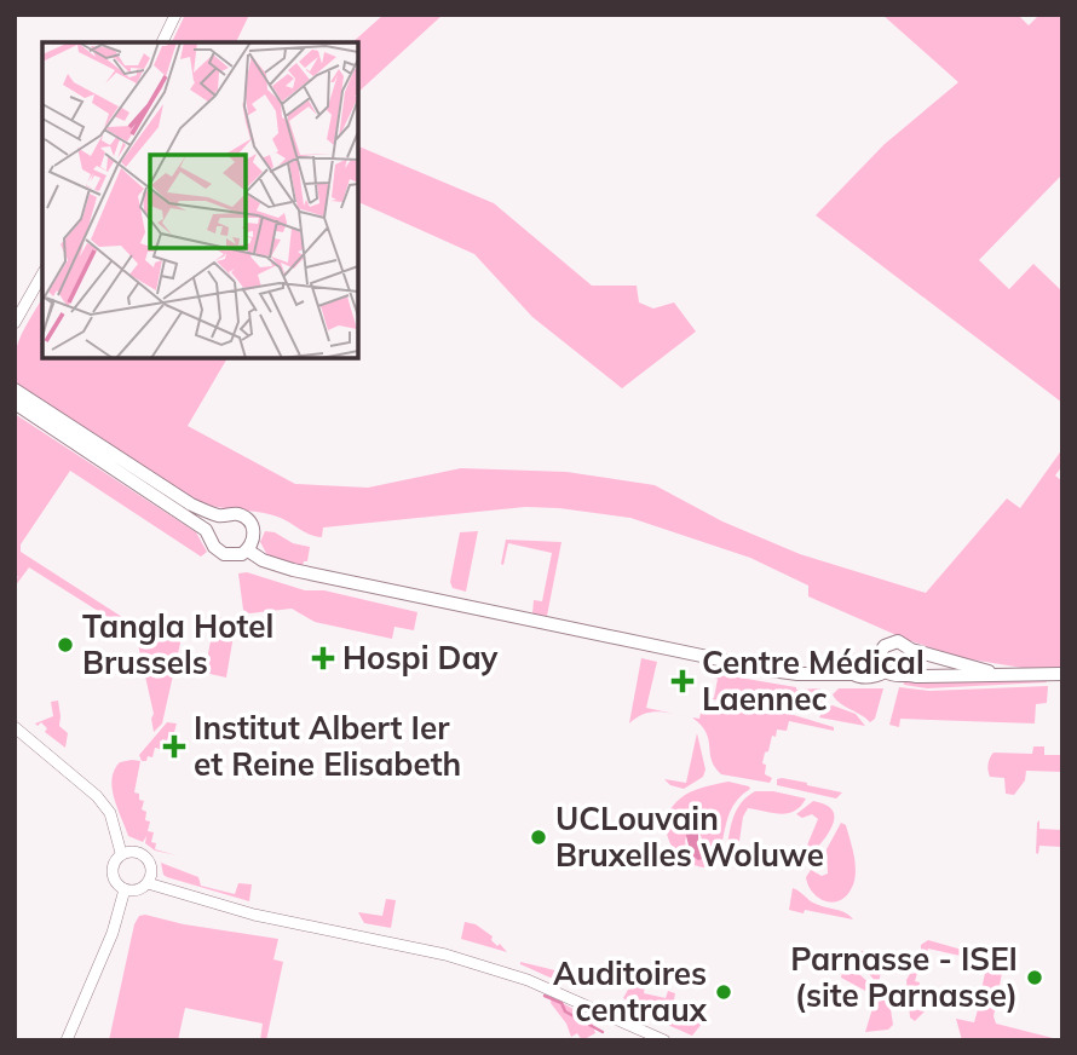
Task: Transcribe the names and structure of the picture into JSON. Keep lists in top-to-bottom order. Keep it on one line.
{"places":{"other":["Tangla Hotel Brussels","UCLouvain Bruxelles Woluwe","Parnasse - ISEI (site Parnasse)","Auditoires centraux"],"health":["Hospi Day","Centre Médical Laennec","Institut Albert Ier et Reine Elisabeth"]}}
